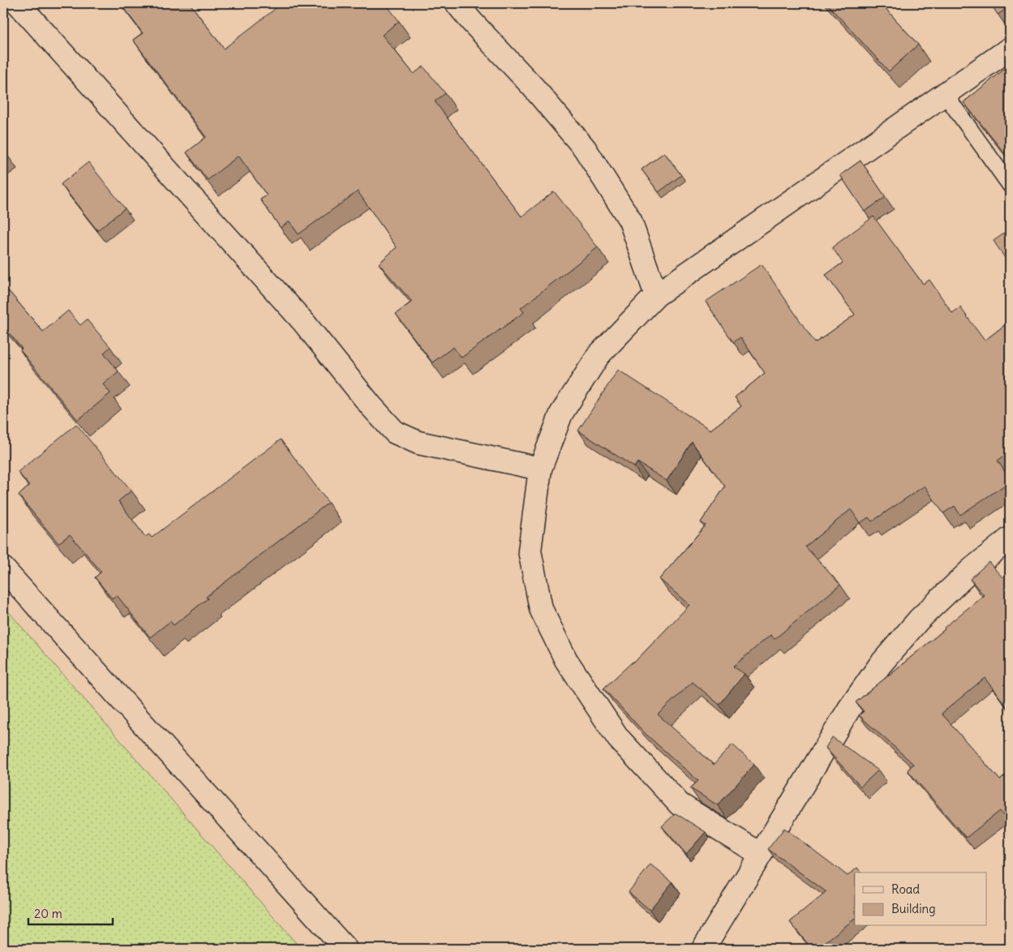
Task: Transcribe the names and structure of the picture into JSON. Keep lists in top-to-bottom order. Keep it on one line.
{"legend":["Road","Building"],"scale_bar":"20 m"}
